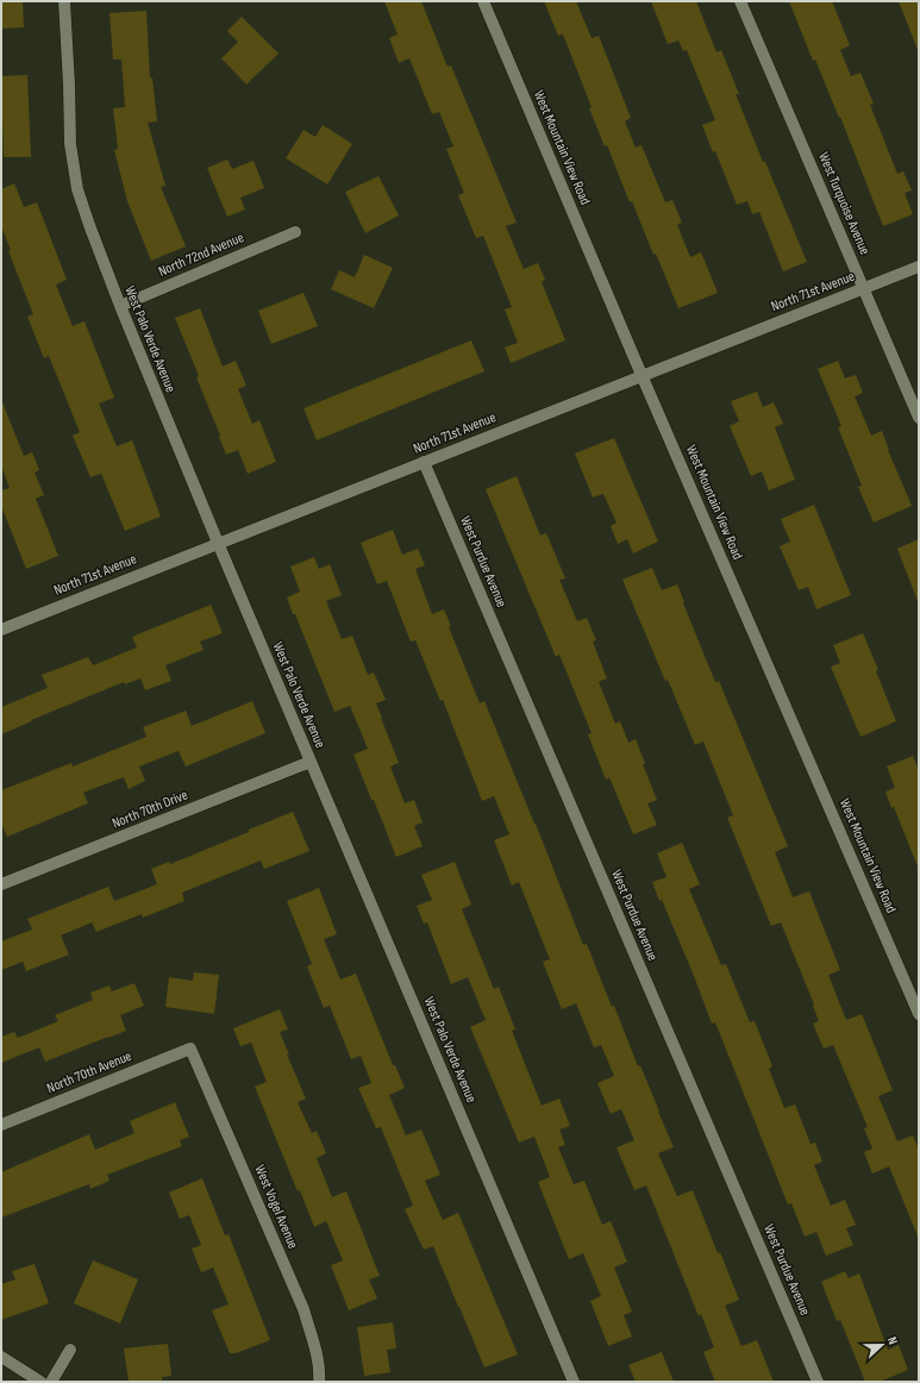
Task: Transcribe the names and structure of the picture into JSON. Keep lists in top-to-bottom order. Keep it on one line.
{"streets":{"street":["West Mountain View Road","West Turquoise Avenue","North 72nd Avenue","North 71st Avenue","West Palo Verde Avenue","West Purdue Avenue","North 70th Drive","North 70th Avenue","West Vogel Avenue"]},"crossings":[["West Mountain View Road","North 71st Avenue"],["West Turquoise Avenue","North 71st Avenue"],["North 72nd Avenue","West Palo Verde Avenue"],["North 71st Avenue","West Palo Verde Avenue"],["North 71st Avenue","West Purdue Avenue"],["West Palo Verde Avenue","North 70th Drive"],["North 70th Avenue","West Vogel Avenue"]],"north":"right"}
